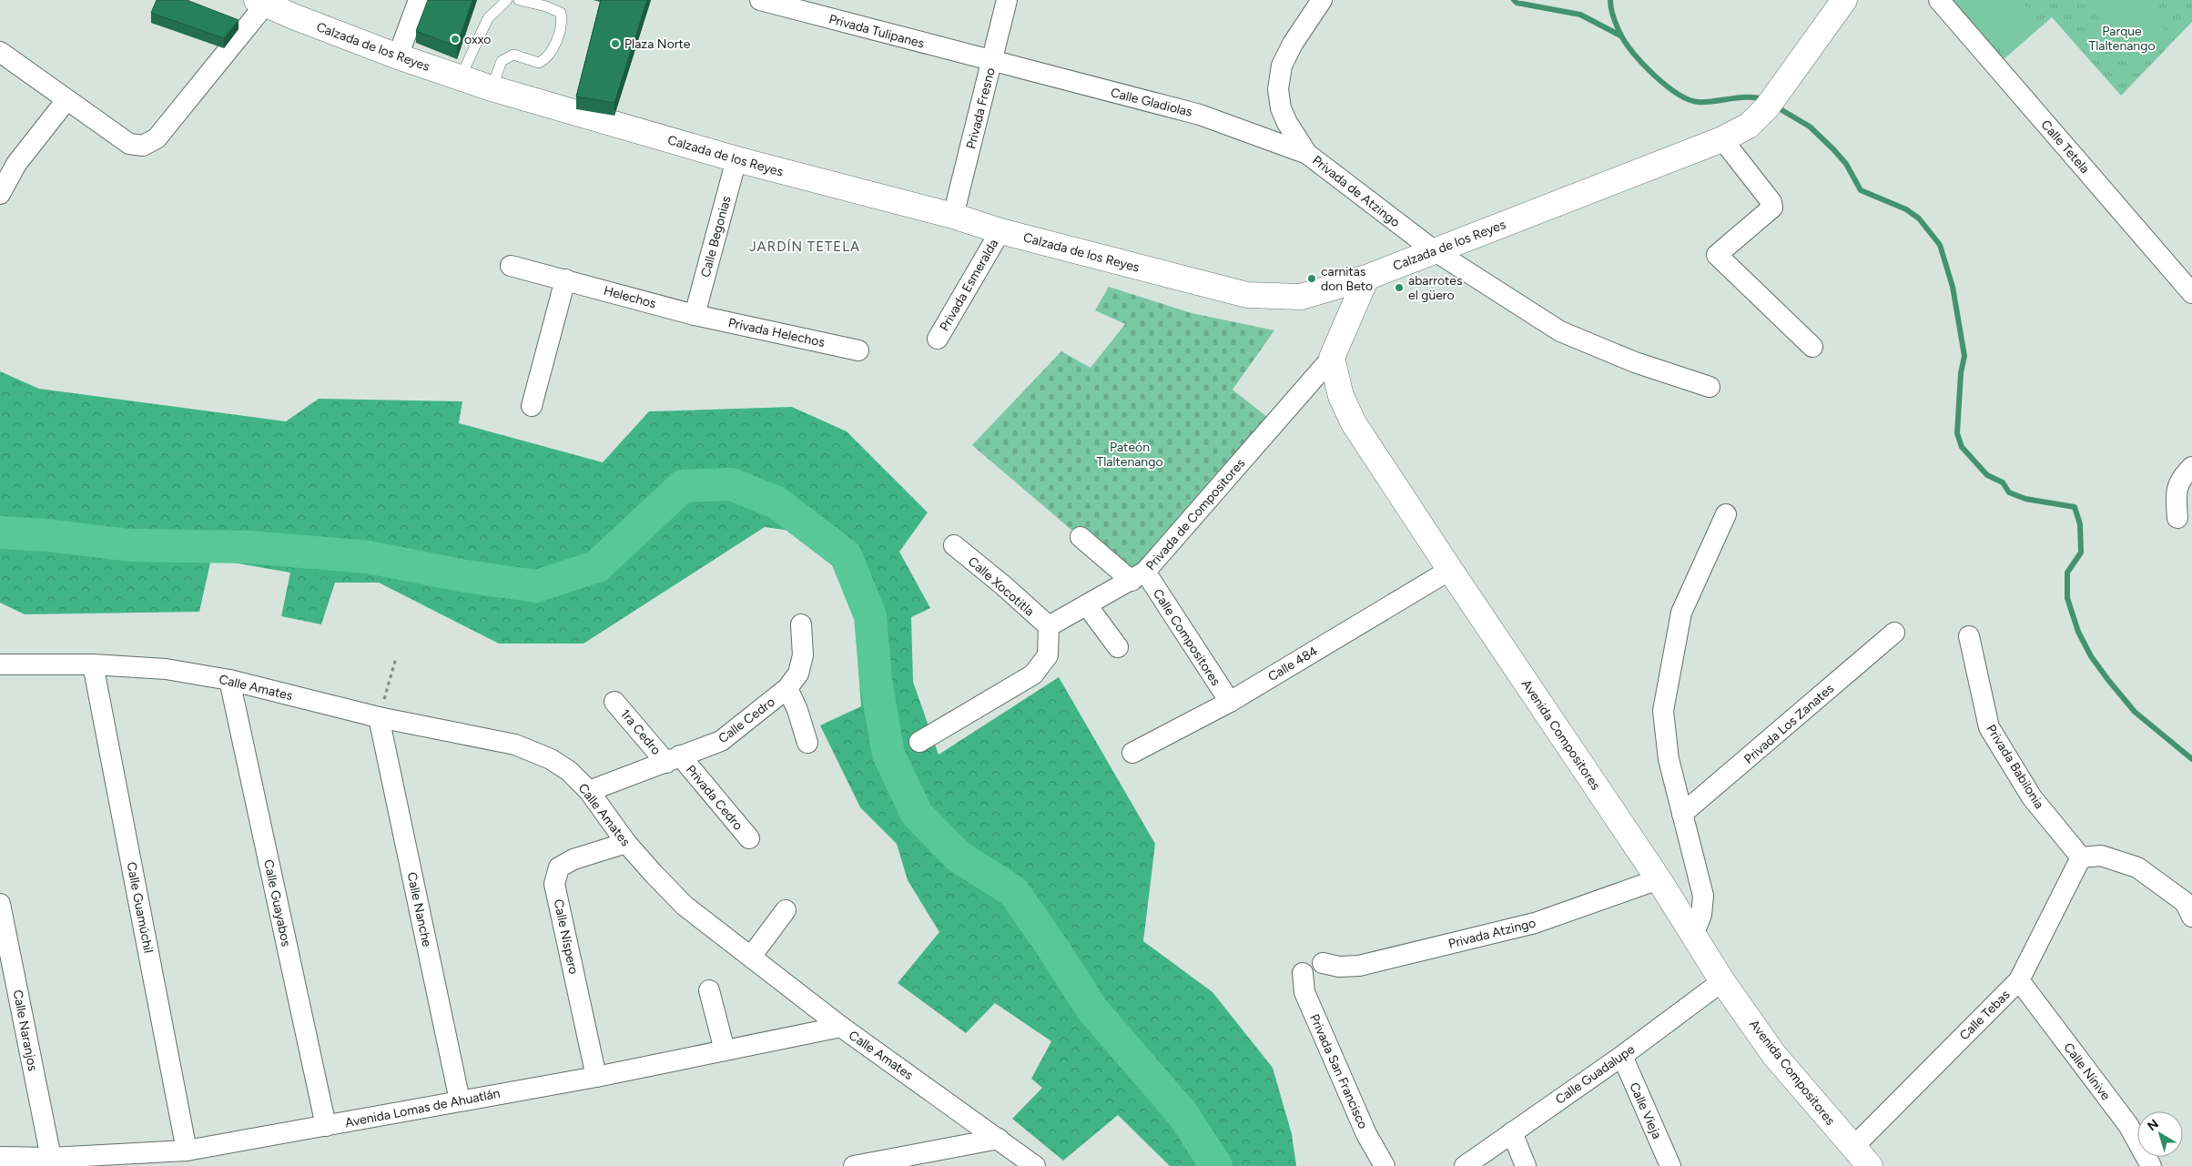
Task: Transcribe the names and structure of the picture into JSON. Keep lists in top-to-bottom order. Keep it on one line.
{"streets":{"street":["Privada Tulipanes","Calzada de los Reyes","Calle Gladiolas","Privada Fresno","Calle Tetela","Privada de Atzingo","Calle Begonias","Privada Esmeralda","Helechos","Privada Helechos","Privada de Compositores","Calle Xocotitla","Calle Compositores","Calle 484","Calle Amates","Calle Cedro","Privada Los Zanates","1ra Cedro","Avenida Compositores","Privada Babilonia","Privada Cedro","Calle Guayabos","Calle Guamúchil","Calle Nanche","Privada Atzingo","Calle Níspero","Calle Tebas","Calle Naranjos","Privada San Francisco","Calle Nínive","Calle Guadalupe","Avenida Lomas de Ahuatlán","Calle Vieja"]},"crossings":[["Privada Tulipanes","Calle Gladiolas"],["Privada Tulipanes","Privada Fresno"],["Calzada de los Reyes","Privada Fresno"],["Calzada de los Reyes","Privada de Atzingo"],["Calzada de los Reyes","Calle Begonias"],["Calzada de los Reyes","Privada Esmeralda"],["Calle Gladiolas","Privada Fresno"],["Calle Gladiolas","Privada de Atzingo"],["Calle Begonias","Helechos"],["Calle Begonias","Privada Helechos"],["Helechos","Privada Helechos"],["Privada de Compositores","Calle Xocotitla"],["Privada de Compositores","Calle Compositores"],["Privada de Compositores","Avenida Compositores"],["Calle Compositores","Calle 484"],["Calle 484","Avenida Compositores"],["Calle Amates","Calle Cedro"],["Calle Amates","Calle Guayabos"],["Calle Amates","Calle Guamúchil"],["Calle Amates","Calle Nanche"],["Calle Amates","Calle Níspero"],["Calle Amates","Avenida Lomas de Ahuatlán"],["Calle Cedro","1ra Cedro"],["Calle Cedro","Privada Cedro"],["1ra Cedro","Privada Cedro"],["Avenida Compositores","Privada Atzingo"],["Avenida Compositores","Calle Tebas"],["Avenida Compositores","Calle Guadalupe"],["Privada Babilonia","Calle Tebas"],["Calle Guayabos","Avenida Lomas de Ahuatlán"],["Calle Guamúchil","Avenida Lomas de Ahuatlán"],["Calle Nanche","Avenida Lomas de Ahuatlán"],["Calle Níspero","Avenida Lomas de Ahuatlán"],["Calle Tebas","Calle Nínive"],["Calle Naranjos","Avenida Lomas de Ahuatlán"],["Calle Guadalupe","Calle Vieja"]],"districts":["JARDÍN TETELA"],"parks":["Parque Tlaltenango","Pateón Tlaltenango"],"places":["oxxo","Plaza Norte","carnitas don Beto","abarrotes el güero"],"north":"top left"}
